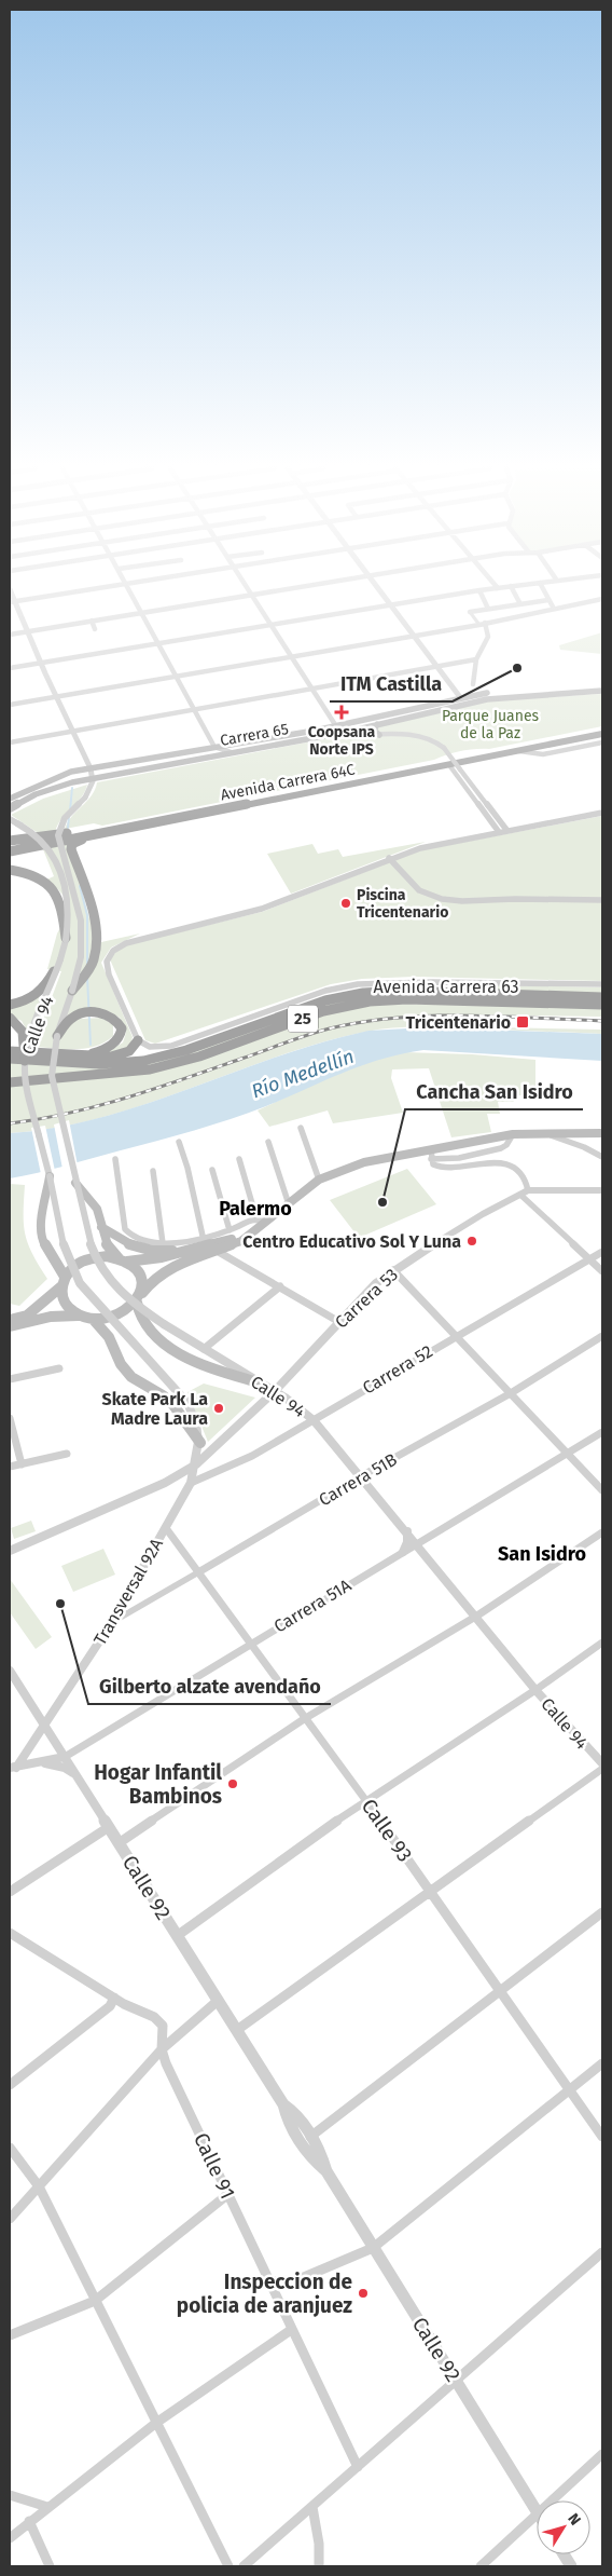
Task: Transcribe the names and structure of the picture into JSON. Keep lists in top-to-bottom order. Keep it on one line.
{"streets":{"highway":["Avenida Carrera 63","25"],"main road":["Carrera 65","Avenida Carrera 64C"],"street":["Calle 94","Carrera 53","Carrera 52","Carrera 51B","Transversal 92A","Carrera 51A","Calle 93","Calle 92","Calle 91"]},"crossings":[["Carrera 65","Calle 94"],["Calle 94","Carrera 53"],["Calle 94","Carrera 52"],["Calle 94","Carrera 51B"],["Calle 94","Transversal 92A"],["Calle 94","Carrera 51A"],["Carrera 53","Transversal 92A"],["Carrera 52","Transversal 92A"],["Carrera 51B","Transversal 92A"],["Carrera 51B","Calle 93"],["Transversal 92A","Carrera 51A"],["Transversal 92A","Calle 93"],["Transversal 92A","Calle 92"],["Carrera 51A","Calle 93"],["Carrera 51A","Calle 92"]],"districts":["Palermo","San Isidro"],"water":["Río Medellín"],"parks":["Parque Juanes de la Paz"],"places":{"other":["ITM Castilla","Piscina Tricentenario","Cancha San Isidro","Centro Educativo Sol Y Luna","Skate Park La Madre Laura","Gilberto alzate avendaño","Hogar Infantil Bambinos","Inspeccion de policia de aranjuez"],"health":["Coopsana Norte IPS"],"transit":["Tricentenario"]},"north":"top right"}
